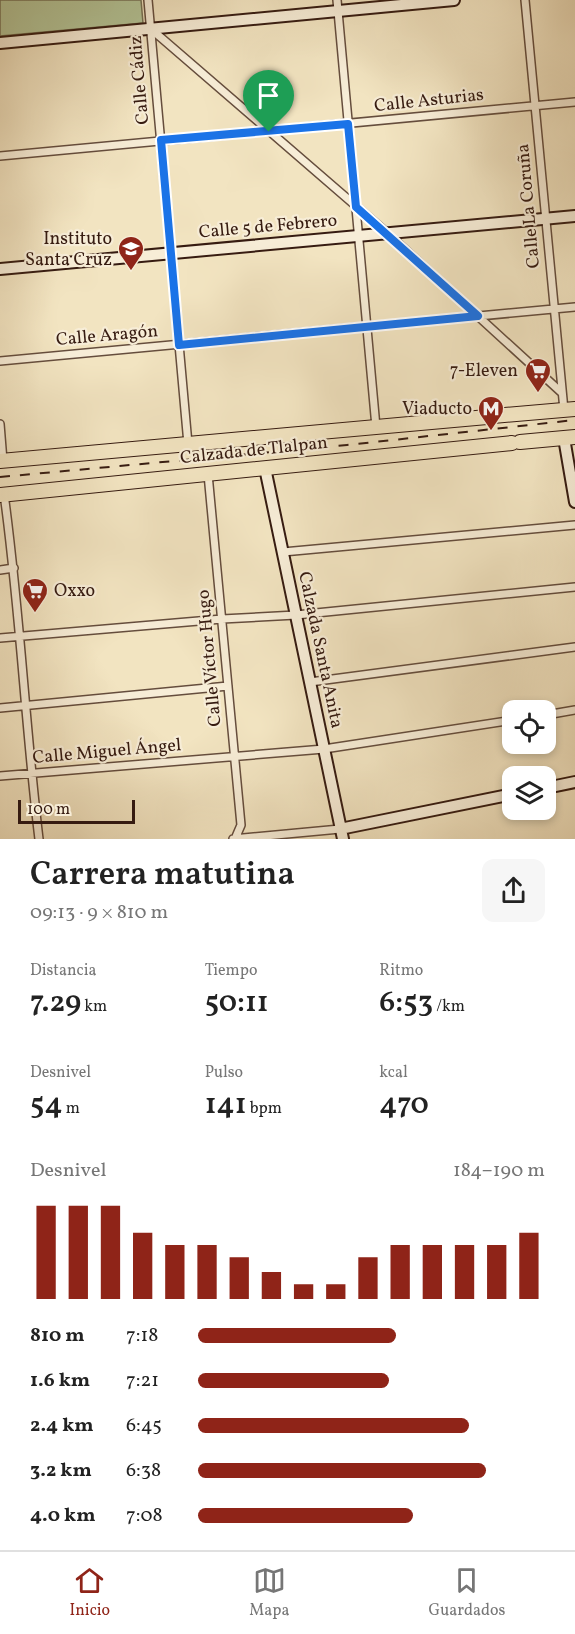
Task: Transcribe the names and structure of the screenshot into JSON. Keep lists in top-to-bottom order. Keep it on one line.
{"streets":{"highway":["Calzada de Tlalpan"],"street":["Calle Cádiz","Calle Asturias","Calle La Coruña","Calle 5 de Febrero","Calle Aragón","Calzada Santa Anita","Calle Víctor Hugo","Calle Miguel Ángel"]},"crossings":[["Calle Cádiz","Calle Asturias"],["Calle Cádiz","Calle 5 de Febrero"],["Calle Cádiz","Calle Aragón"],["Calle Cádiz","Calzada de Tlalpan"],["Calle Asturias","Calle La Coruña"],["Calle La Coruña","Calle 5 de Febrero"],["Calle La Coruña","Calle Aragón"],["Calle La Coruña","Calzada de Tlalpan"],["Calzada de Tlalpan","Calzada Santa Anita"],["Calzada de Tlalpan","Calle Víctor Hugo"],["Calzada Santa Anita","Calle Miguel Ángel"],["Calle Víctor Hugo","Calle Miguel Ángel"]],"places":{"school or university":["Instituto Santa Cruz"],"supermarket":["7-Eleven","Oxxo"],"metro station":["Viaducto"]},"scale_bar":"100 m","page":{"scale":"100 m","heading":["Carrera matutina","09:13 · 9 × 810 m"],"stats":[["Distancia","7.29 km"],["Tiempo","50:11"],["Ritmo","6:53 /km"],["Desnivel","54 m"],["Pulso","141 bpm"],["kcal","470"]],"chart":["Desnivel","184–190 m"],"list":[{"name":"810 m","note":"7:18"},{"name":"1.6 km","note":"7:21"},{"name":"2.4 km","note":"6:45"},{"name":"3.2 km","note":"6:38"},{"name":"4.0 km","note":"7:08"}],"tabs":["Inicio","Mapa","Guardados"]}}
